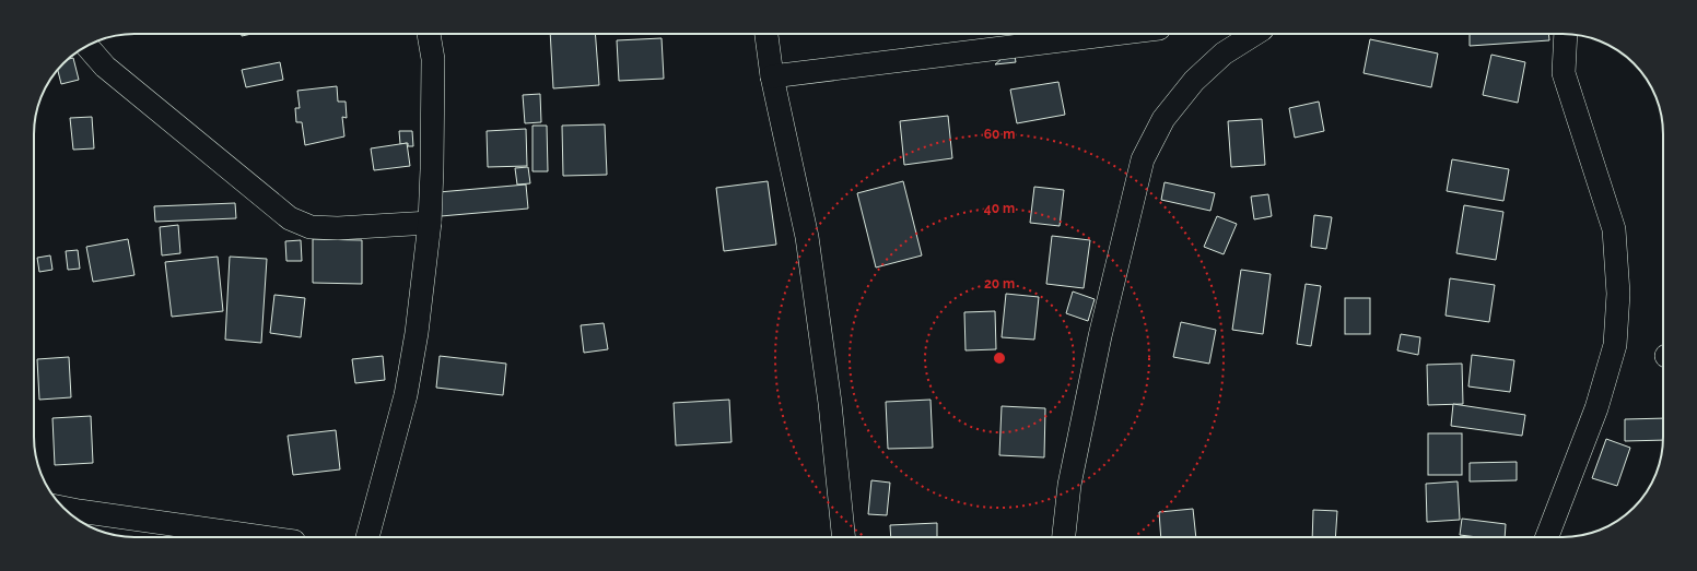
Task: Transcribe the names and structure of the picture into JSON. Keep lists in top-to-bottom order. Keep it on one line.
{"rings":["60 m","40 m","20 m"]}
